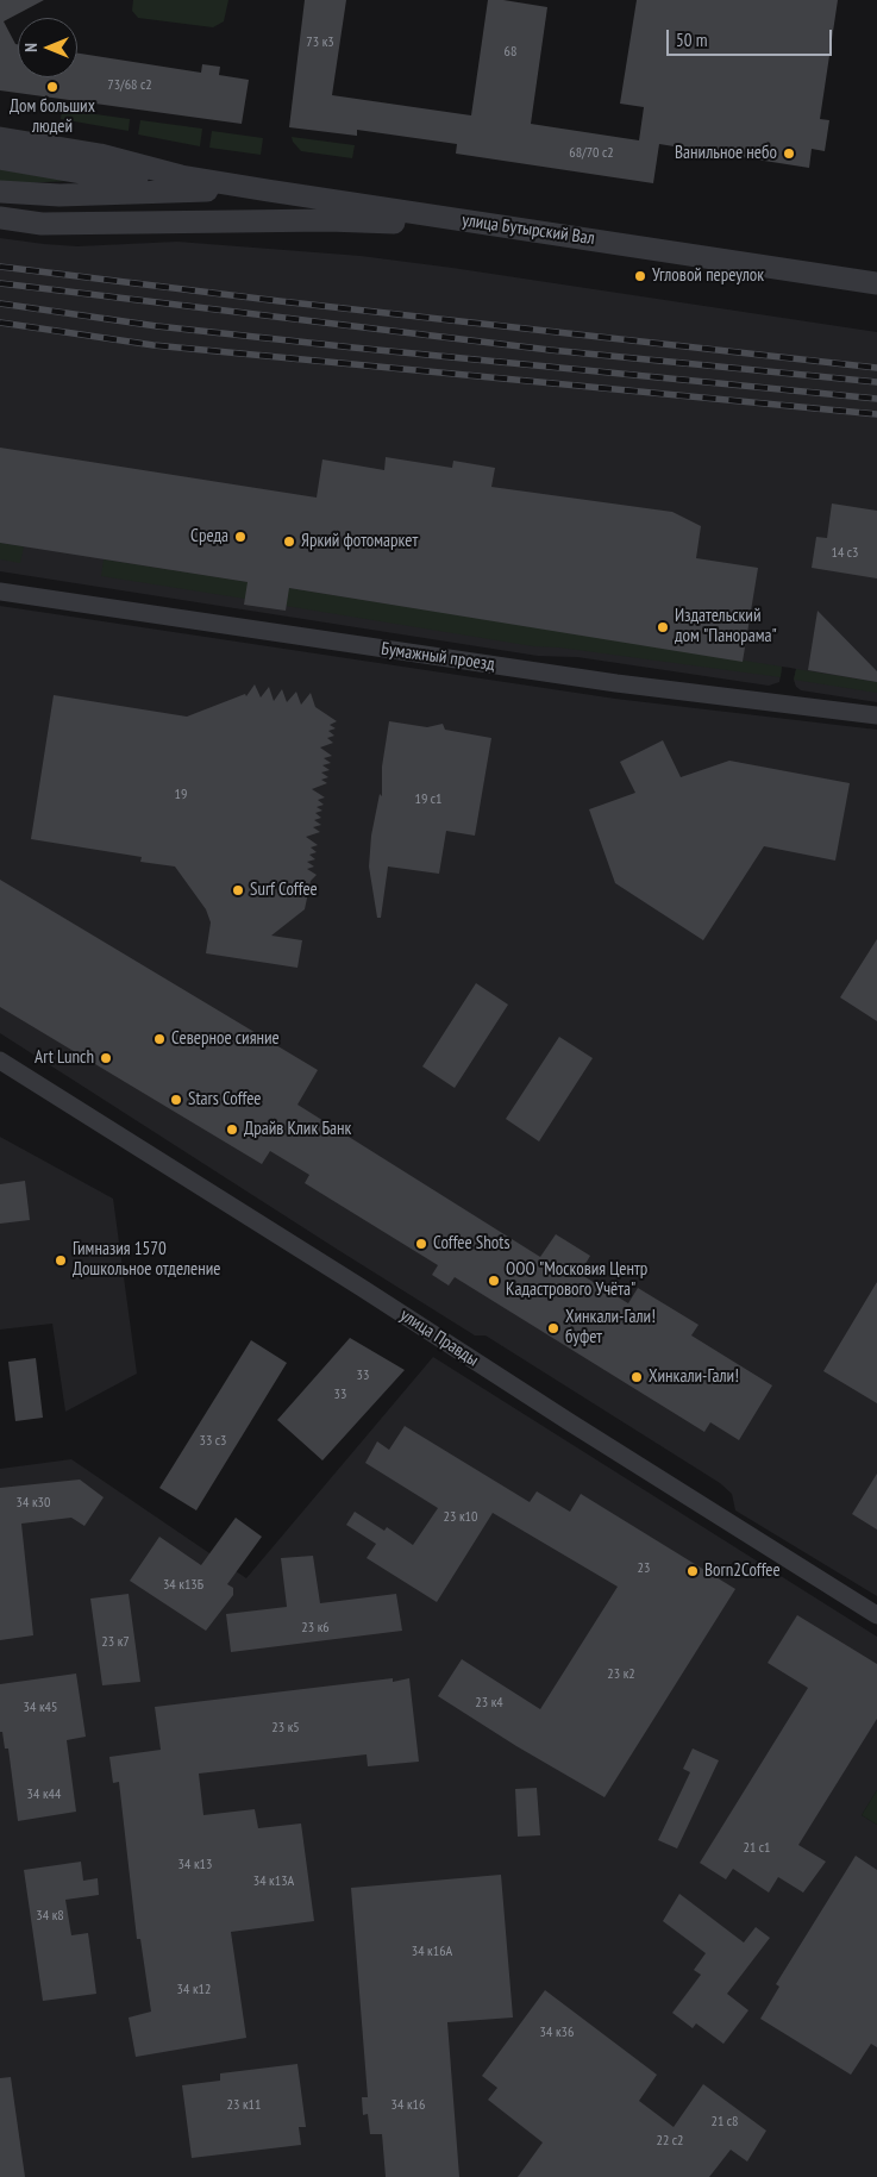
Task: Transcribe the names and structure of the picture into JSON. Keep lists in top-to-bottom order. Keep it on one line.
{"streets":{"street":["улица Бутырский Вал","Бумажный проезд","улица Правды"]},"places":["Дом больших людей","Ванильное небо","Угловой переулок","Среда","Яркий фотомаркет","Издательский дом \"Панорама\"","Surf Coffee","Северное сияние","Art Lunch","Stars Coffee","Драйв Клик Банк","Coffee Shots","Гимназия 1570 Дошкольное отделение","ООО \"Московия Центр Кадастрового Учёта\"","Хинкали-Гали! буфет","Хинкали-Гали!","Born2Coffee"],"house_numbers":["73 к3","68","73/68 с2","68/70 с2","14 с3","19","19 с1","33","33","33 с3","34 к30","23 к10","23","34 к13Б","23 к6","23 к7","23 к2","23 к4","34 к45","23 к5","34 к44","21 с1","34 к13","34 к13А","34 к8","34 к16А","34 к12","34 к36","23 к11","34 к16","21 с8","22 c2"],"scale_bar":"50 m","north":"left"}
